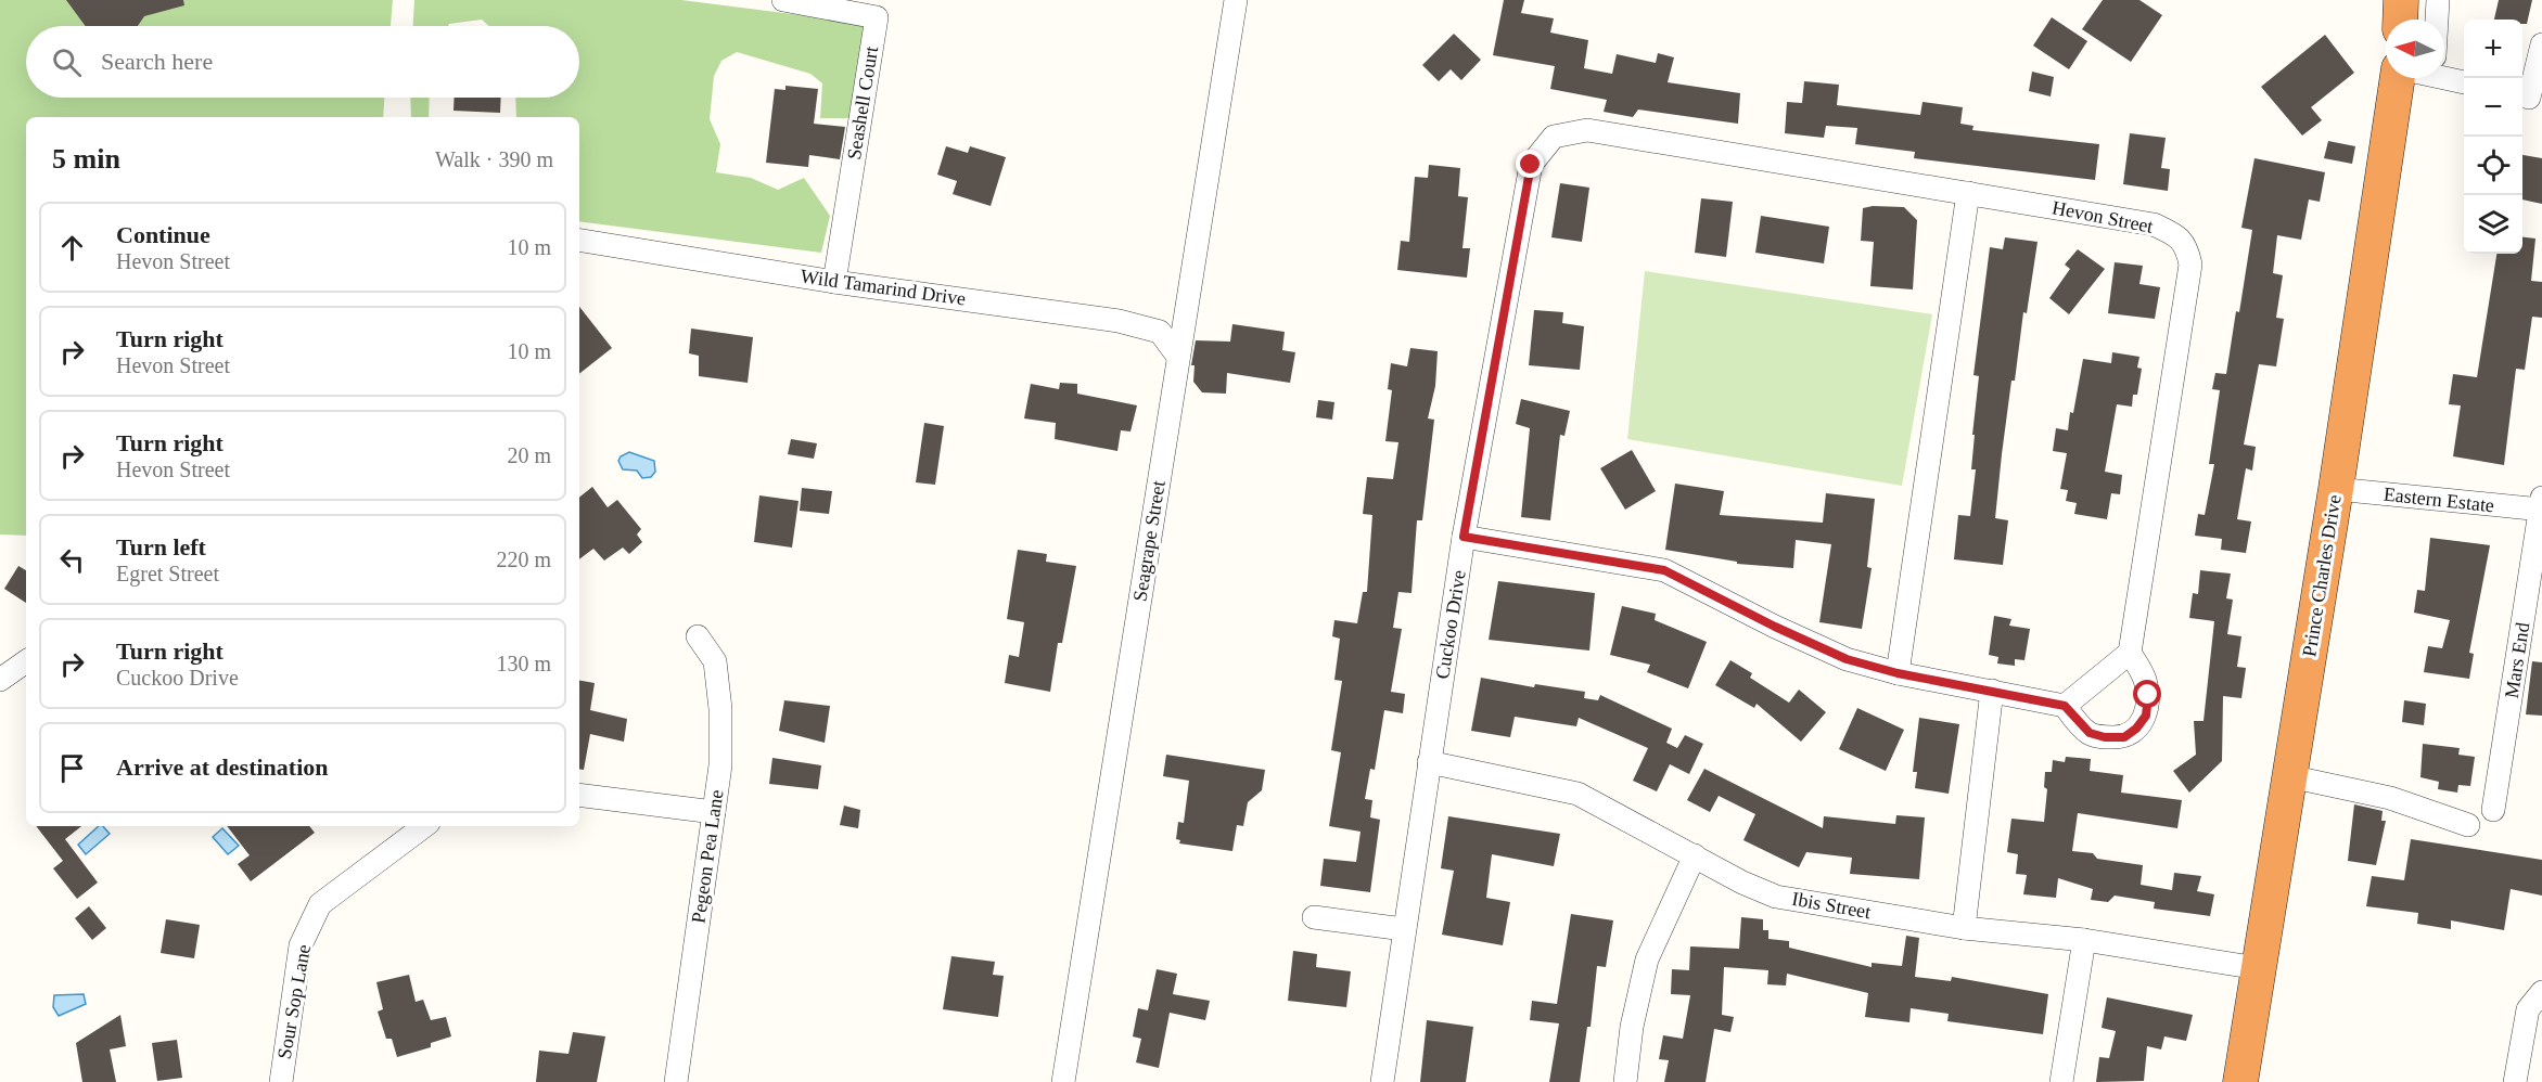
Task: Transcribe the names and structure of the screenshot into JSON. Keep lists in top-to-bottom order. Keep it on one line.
{"streets":{"highway":["Prince Charles Drive"],"street":["Seashell Court","Hevon Street","Wild Tamarind Drive","Eastern Estate","Seagrape Street","Cuckoo Drive","Mars End","Pegeon Pea Lane","Ibis Street","Sour Sop Lane"]},"crossings":[["Seashell Court","Wild Tamarind Drive"],["Hevon Street","Cuckoo Drive"],["Wild Tamarind Drive","Seagrape Street"],["Eastern Estate","Prince Charles Drive"],["Eastern Estate","Mars End"],["Prince Charles Drive","Ibis Street"],["Cuckoo Drive","Ibis Street"]],"north":"left","page":{"map_buttons":["+","−"],"search":"Search here","heading":["5 min","Walk · 390 m"],"list":[["Continue","Hevon Street","10 m"],["Turn right","Hevon Street","10 m"],["Turn right","Hevon Street","20 m"],["Turn left","Egret Street","220 m"],["Turn right","Cuckoo Drive","130 m"],"Arrive at destination"]}}
